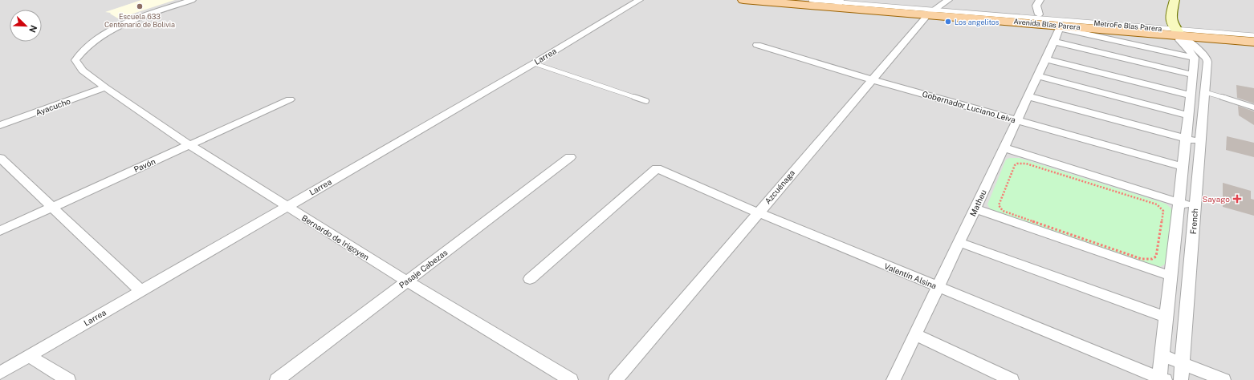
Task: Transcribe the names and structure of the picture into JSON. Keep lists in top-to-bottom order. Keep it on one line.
{"streets":{"main road":["Avenida Blas Parera"],"street":["Larrea","Ayacucho","Gobernador Luciano Leiva","Pavón","Azcuénaga","Matheu","French","Bernardo de Irigoyen","Pasaje Cabezas","Valentín Alsina"],"lane":["MetroFe Blas Parera"]},"crossings":[["Avenida Blas Parera","MetroFe Blas Parera"],["Avenida Blas Parera","Azcuénaga"],["Avenida Blas Parera","Matheu"],["Avenida Blas Parera","French"],["MetroFe Blas Parera","Azcuénaga"],["MetroFe Blas Parera","French"],["Larrea","Bernardo de Irigoyen"],["Ayacucho","Bernardo de Irigoyen"],["Gobernador Luciano Leiva","Azcuénaga"],["Gobernador Luciano Leiva","Matheu"],["Gobernador Luciano Leiva","French"],["Pavón","Bernardo de Irigoyen"],["Azcuénaga","Valentín Alsina"],["Matheu","Valentín Alsina"],["French","Valentín Alsina"],["Bernardo de Irigoyen","Pasaje Cabezas"]],"places":{"other":["Escuela 633 Centenario de Bolivia","Los angelitos"],"health":["Sayago"]},"north":"bottom right"}
